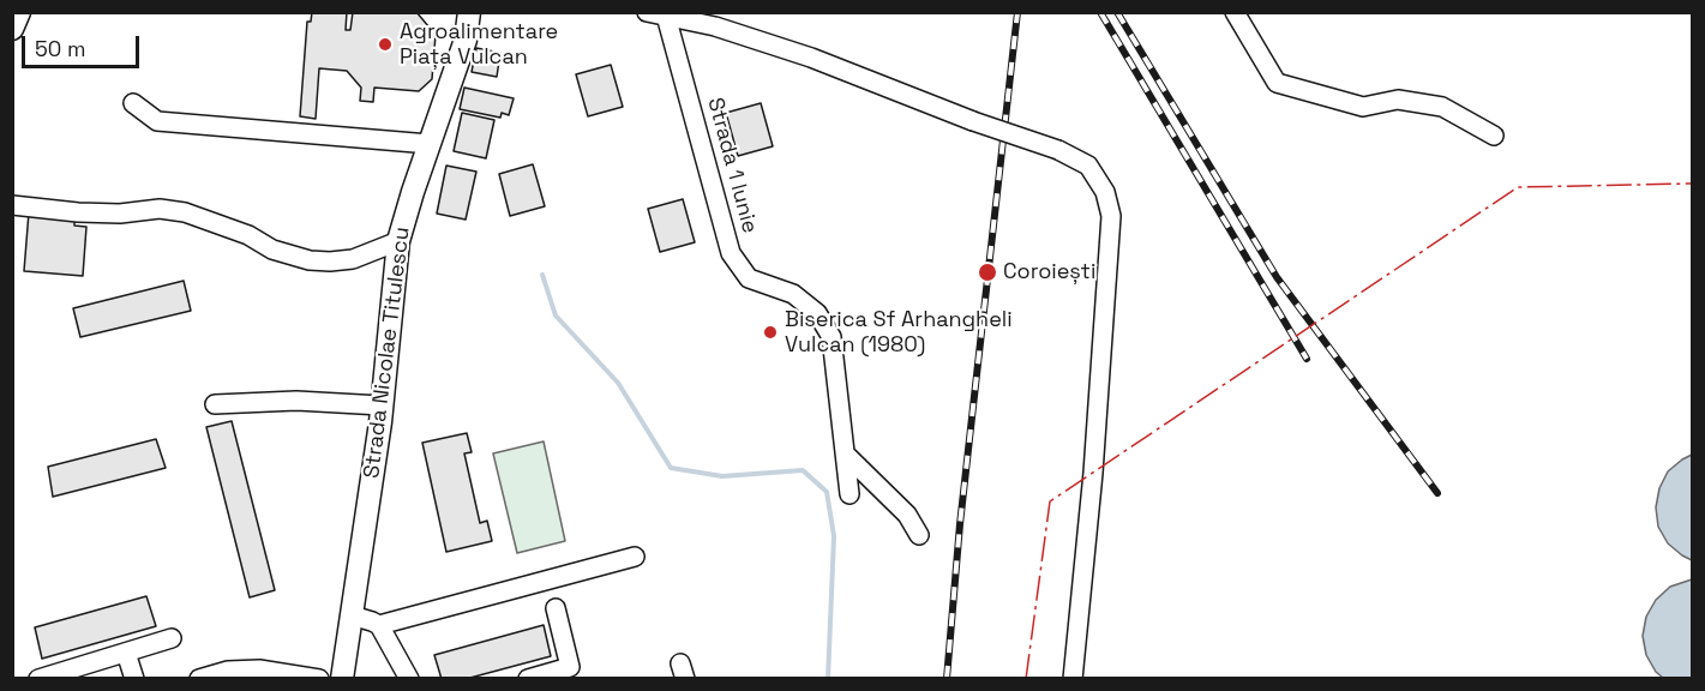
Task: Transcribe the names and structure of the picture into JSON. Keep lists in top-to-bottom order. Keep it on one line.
{"streets":{"main road":["Strada Nicolae Titulescu"],"street":["Strada 1 Iunie"]},"places":["Agroalimentare Piața Vulcan","Coroiești","Biserica Sf Arhangheli Vulcan (1980)"],"scale_bar":"50 m"}
